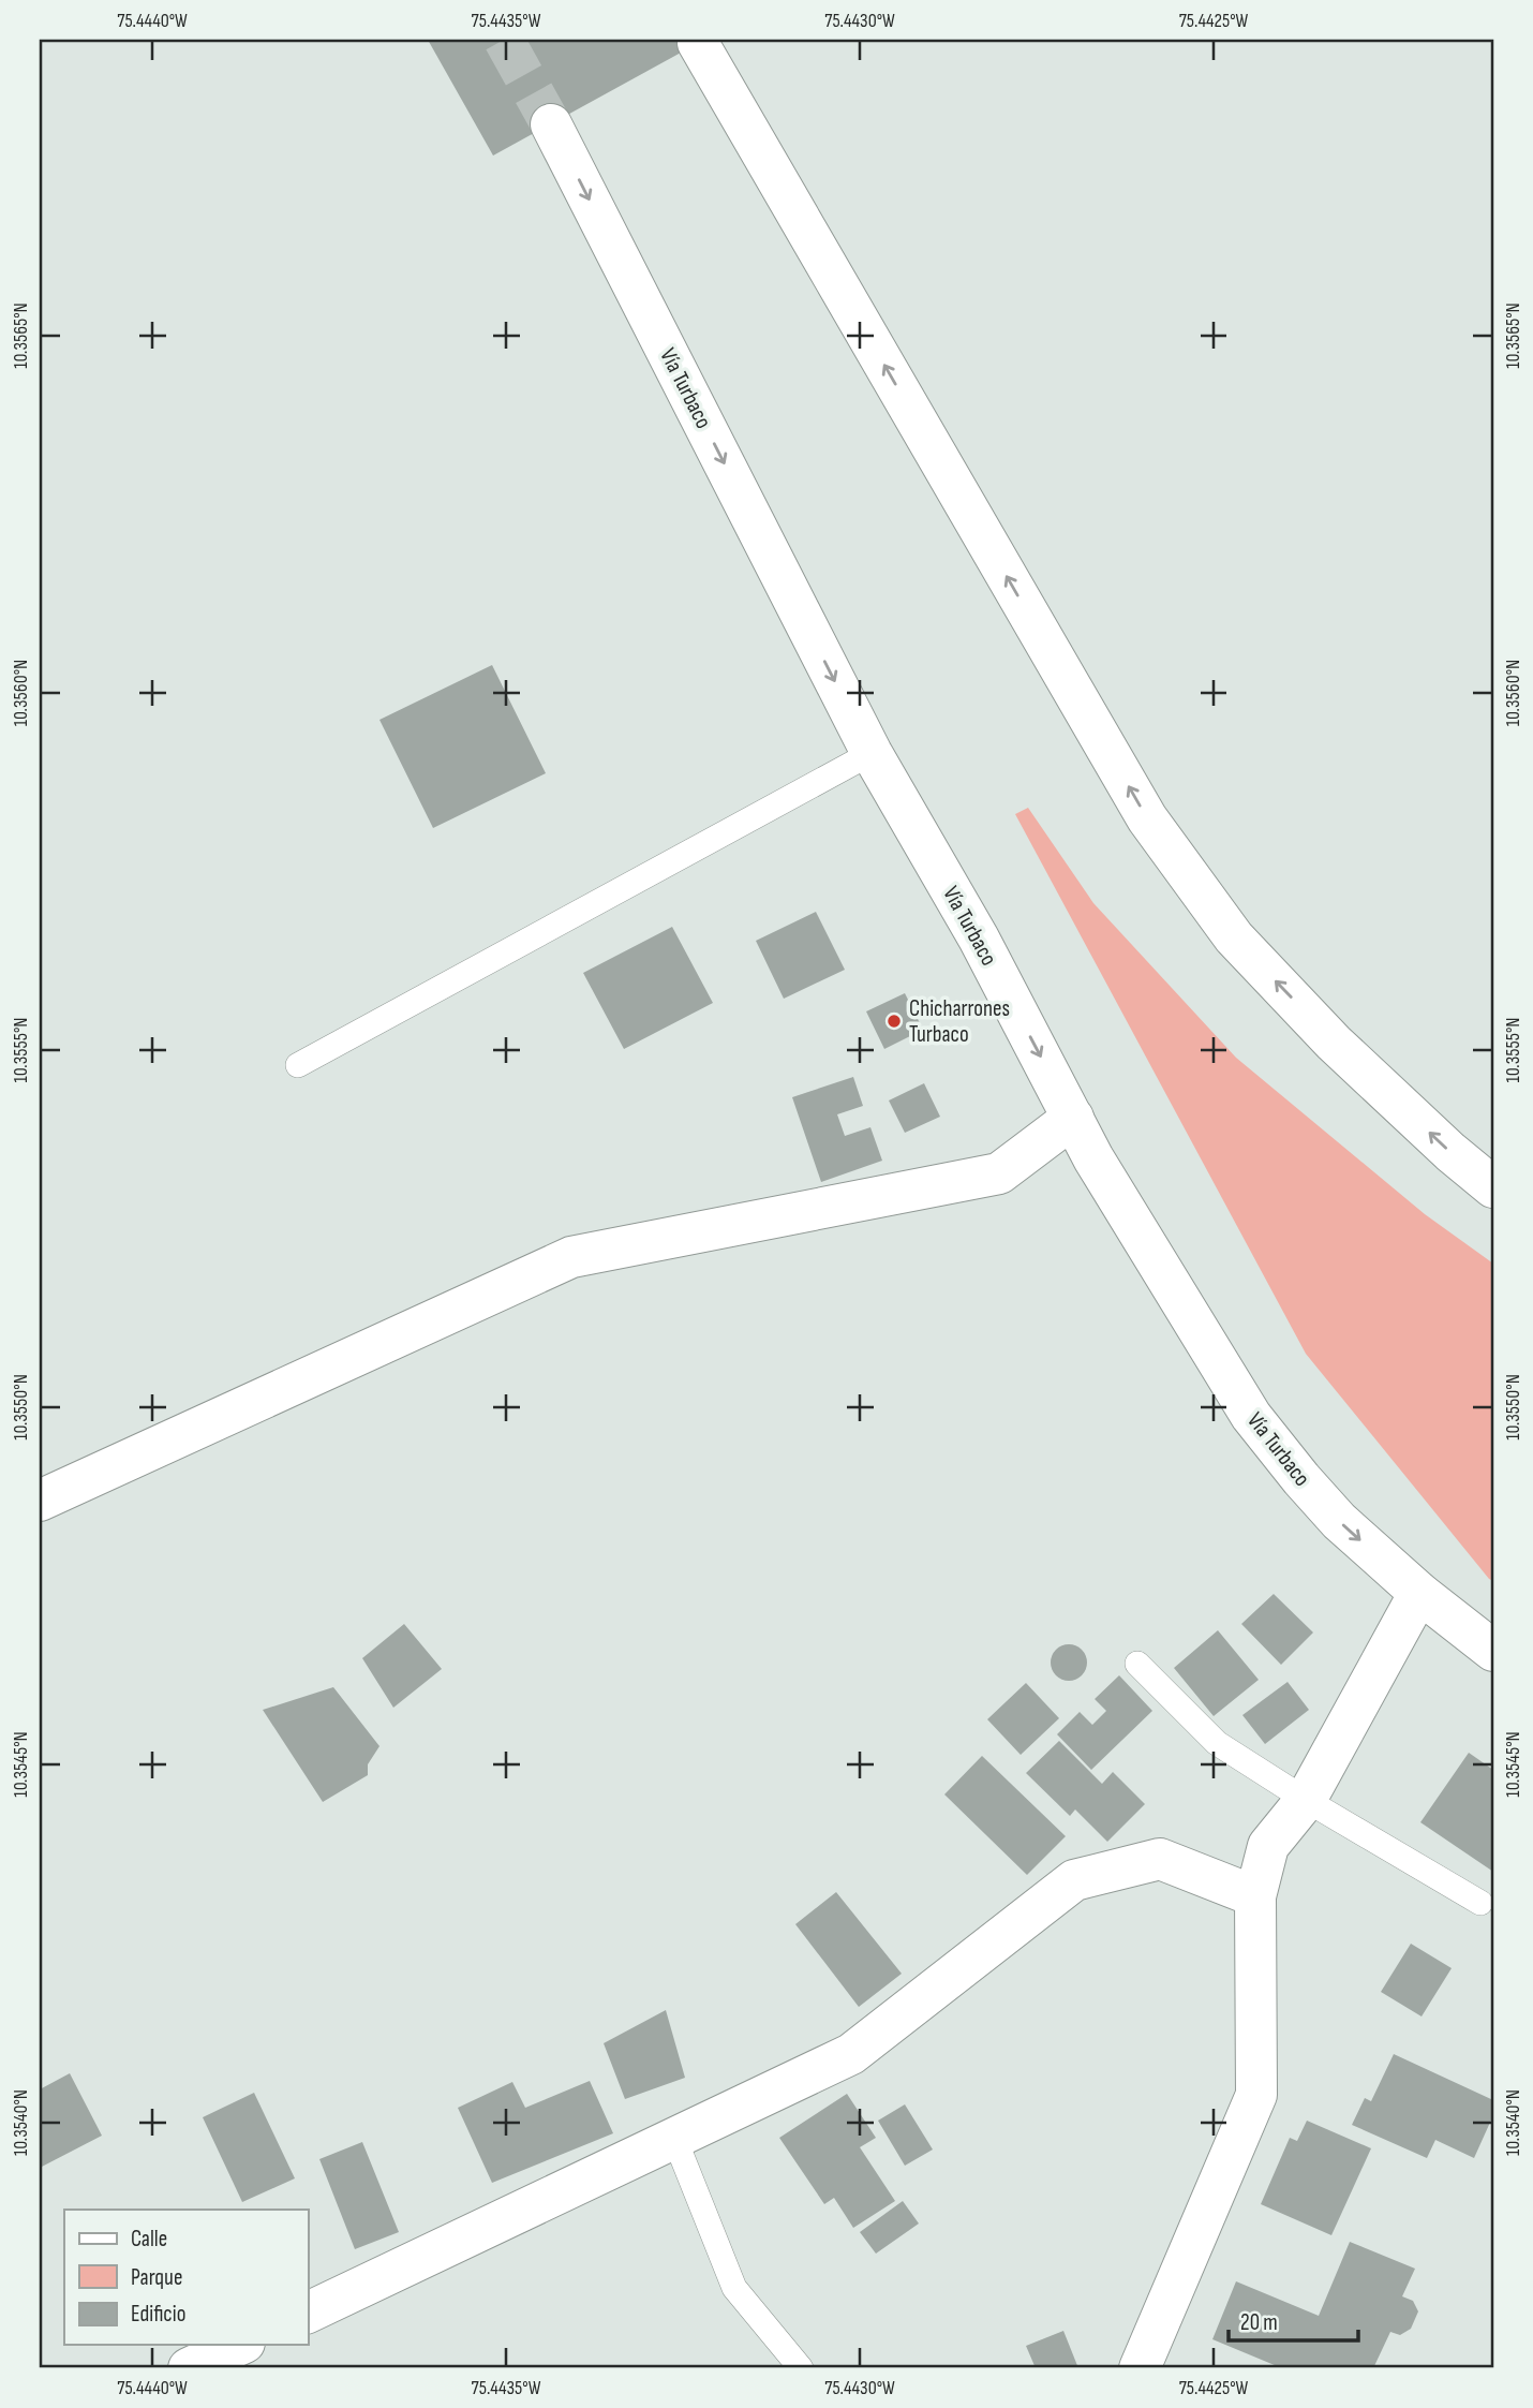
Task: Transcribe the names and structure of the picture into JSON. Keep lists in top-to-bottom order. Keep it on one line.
{"streets":{"main road":["Vía Turbaco"]},"places":["Chicharrones Turbaco"],"legend":["Calle","Parque","Edificio"],"scale_bar":"20 m","coordinates":["75.4440°W","75.4435°W","75.4430°W","75.4425°W","10.3565°N","10.3560°N","10.3555°N","10.3550°N","10.3545°N","10.3540°N"]}
